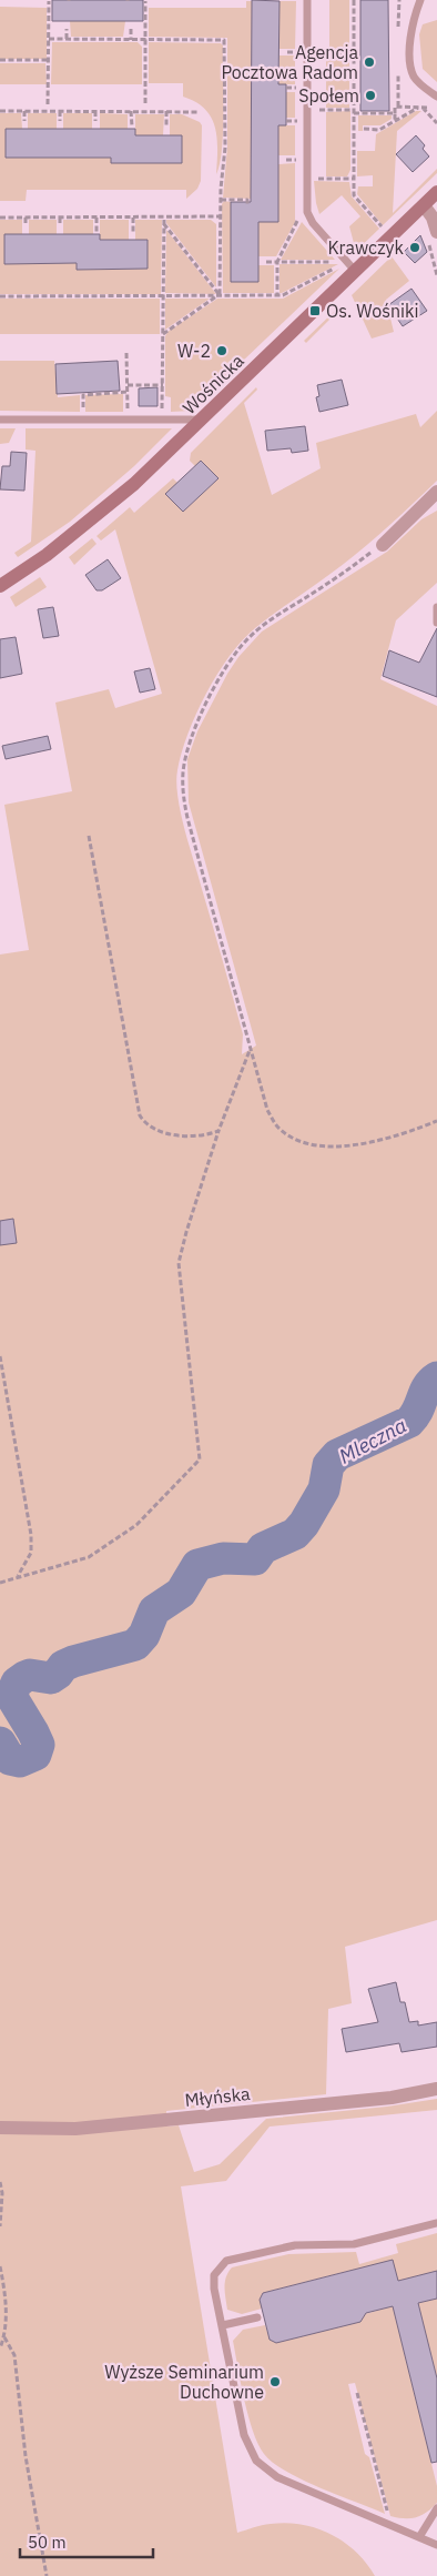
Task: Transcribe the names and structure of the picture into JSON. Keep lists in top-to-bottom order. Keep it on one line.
{"streets":{"street":["Wośnicka","Młyńska"]},"water":["Mleczna"],"places":{"other":["Agencja Pocztowa Radom","Społem","Krawczyk","W-2","Wyższe Seminarium Duchowne"],"transit":["Os. Wośniki"]},"scale_bar":"50 m"}
